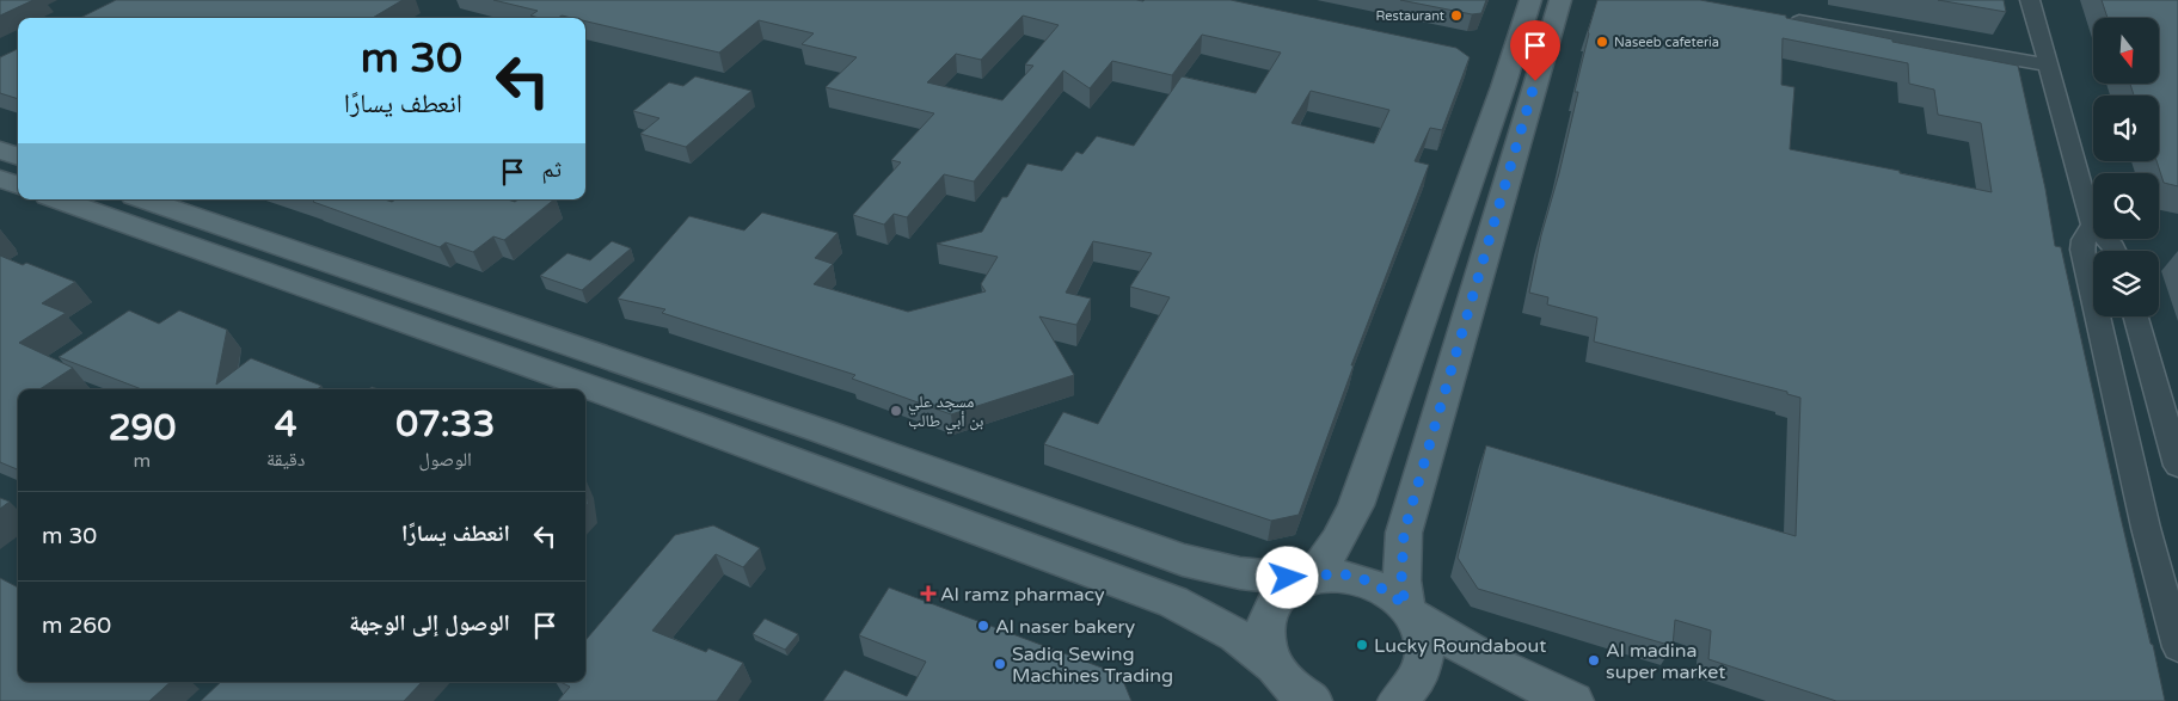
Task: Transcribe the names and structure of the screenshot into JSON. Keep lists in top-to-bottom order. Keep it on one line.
{"places":{"other":["Restaurant","Naseeb cafeteria","مسجد علي بن أبي طالب","Al naser bakery","Lucky Roundabout","Al madina super market","Sadiq Sewing Machines Trading"],"health":["Al ramz pharmacy"]},"north":"bottom","page":{"turn":["30 m","انعطف يسارًا"],"then":"ثم","eta":["07:33","الوصول","4","دقيقة","290","m"],"list":[{"name":"انعطف يسارًا","value":"30 m"},{"name":"الوصول إلى الوجهة","value":"260 m"}]}}
